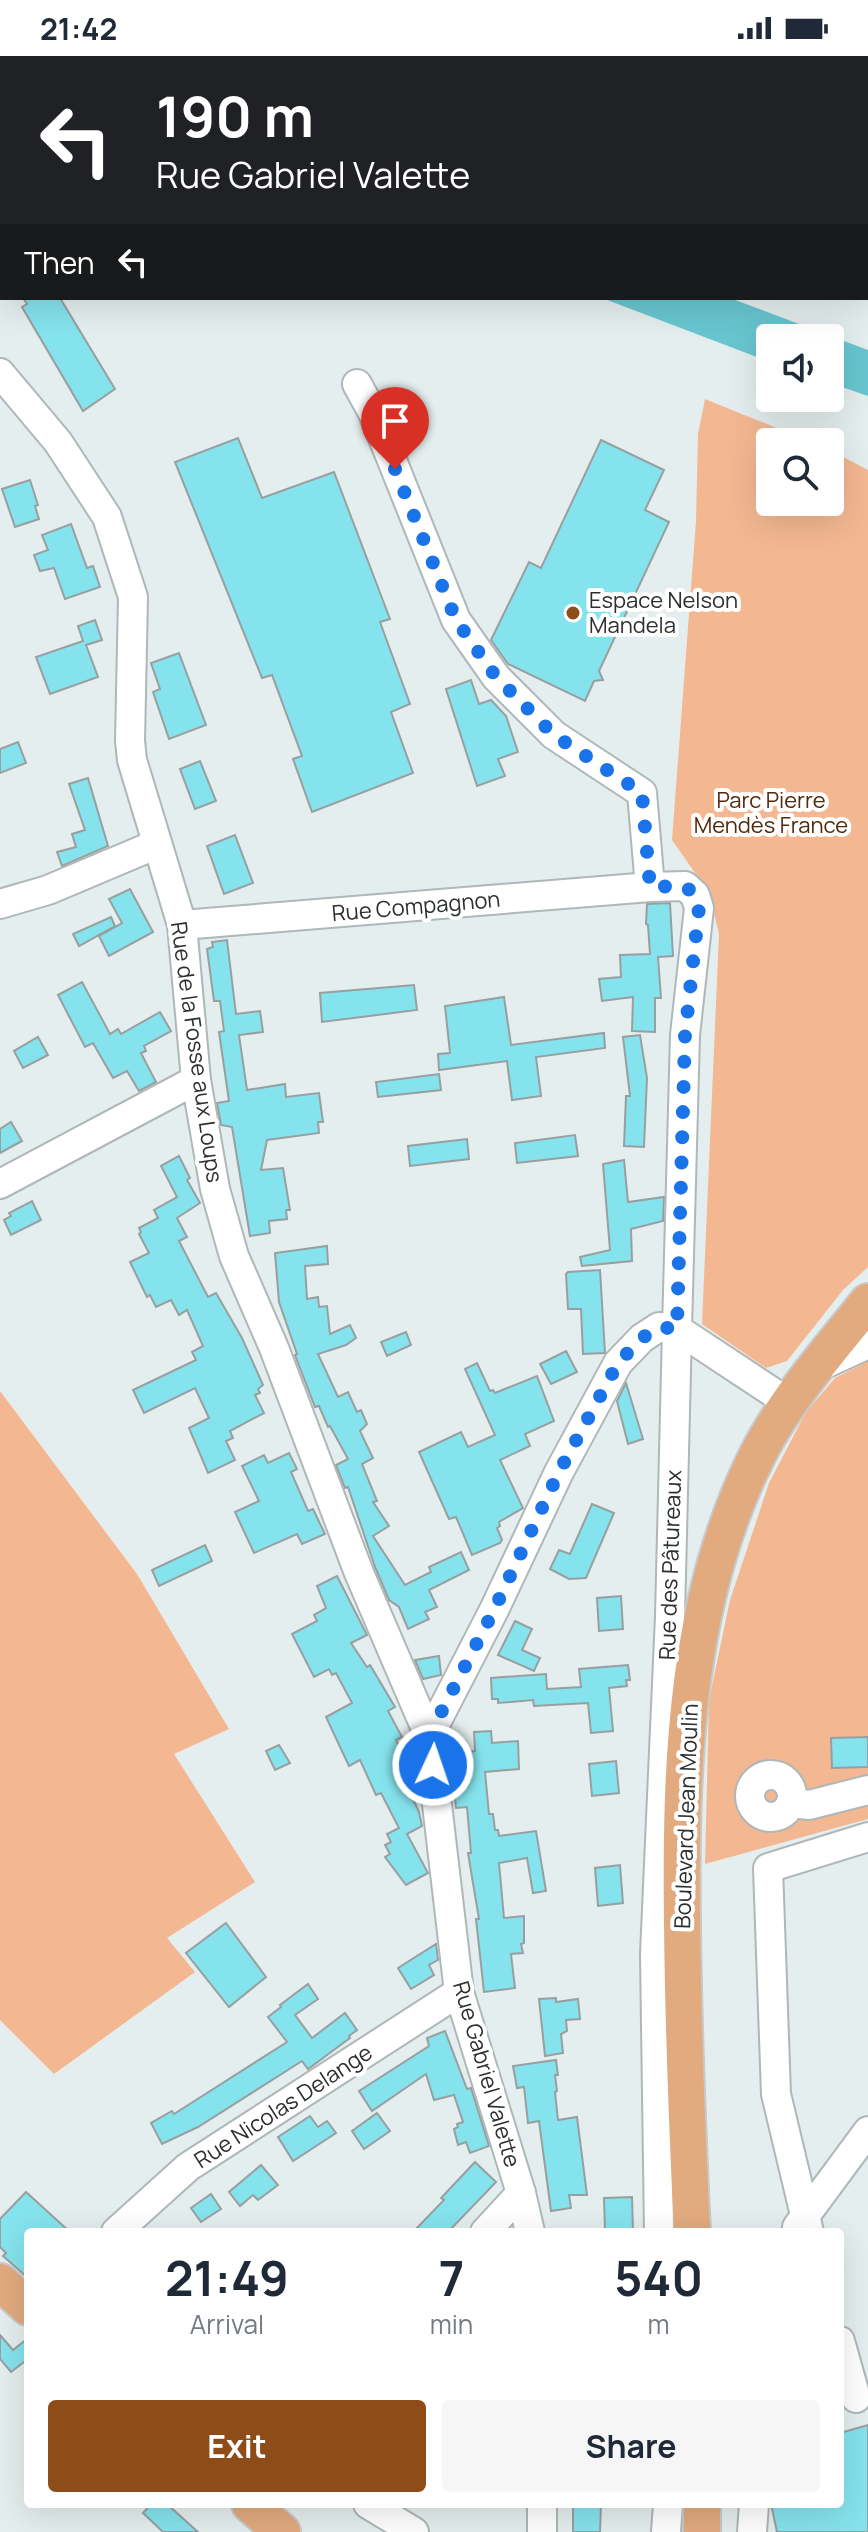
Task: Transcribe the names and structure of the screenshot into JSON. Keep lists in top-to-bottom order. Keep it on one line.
{"streets":{"main road":["Boulevard Jean Moulin"],"street":["Rue Compagnon","Rue de la Fosse aux Loups","Rue des Pâtureaux","Rue Gabriel Valette","Rue Nicolas Delange"]},"crossings":[["Rue Compagnon","Rue de la Fosse aux Loups"],["Rue de la Fosse aux Loups","Rue Gabriel Valette"],["Rue Gabriel Valette","Rue Nicolas Delange"]],"parks":["Parc Pierre Mendès France"],"places":["Espace Nelson Mandela"],"page":{"status":"21:42","turn":["190 m","Rue Gabriel Valette"],"then":"Then","eta":["21:49","Arrival","7","min","540","m"],"buttons":["Exit","Share"]}}
